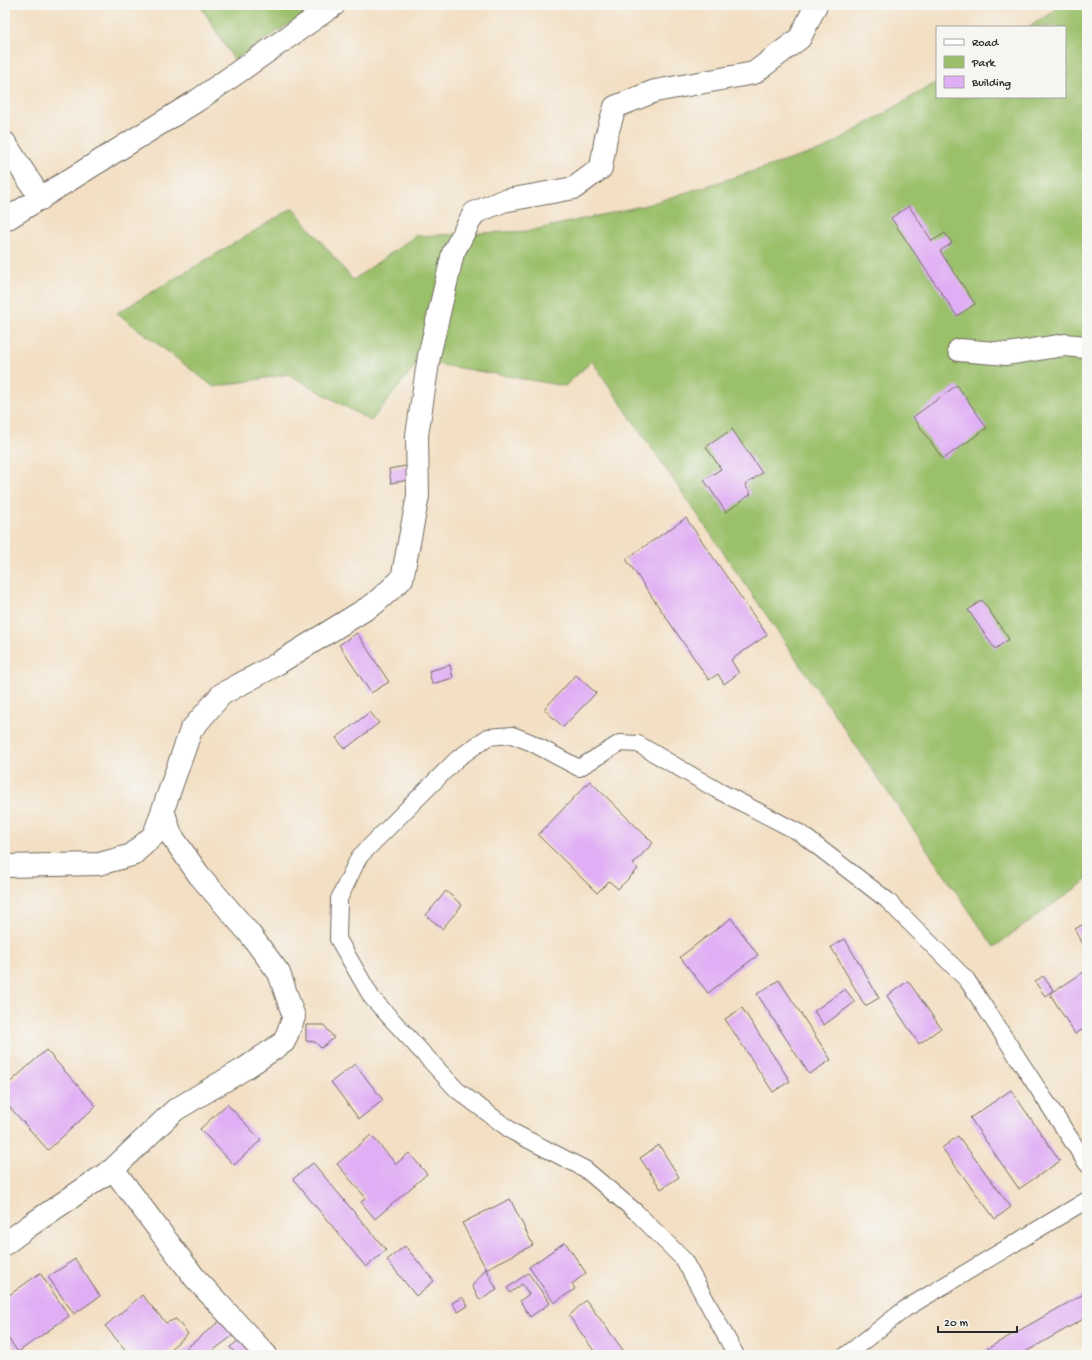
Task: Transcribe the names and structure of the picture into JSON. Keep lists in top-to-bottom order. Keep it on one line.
{"legend":["Road","Park","Building"],"scale_bar":"20 m"}
